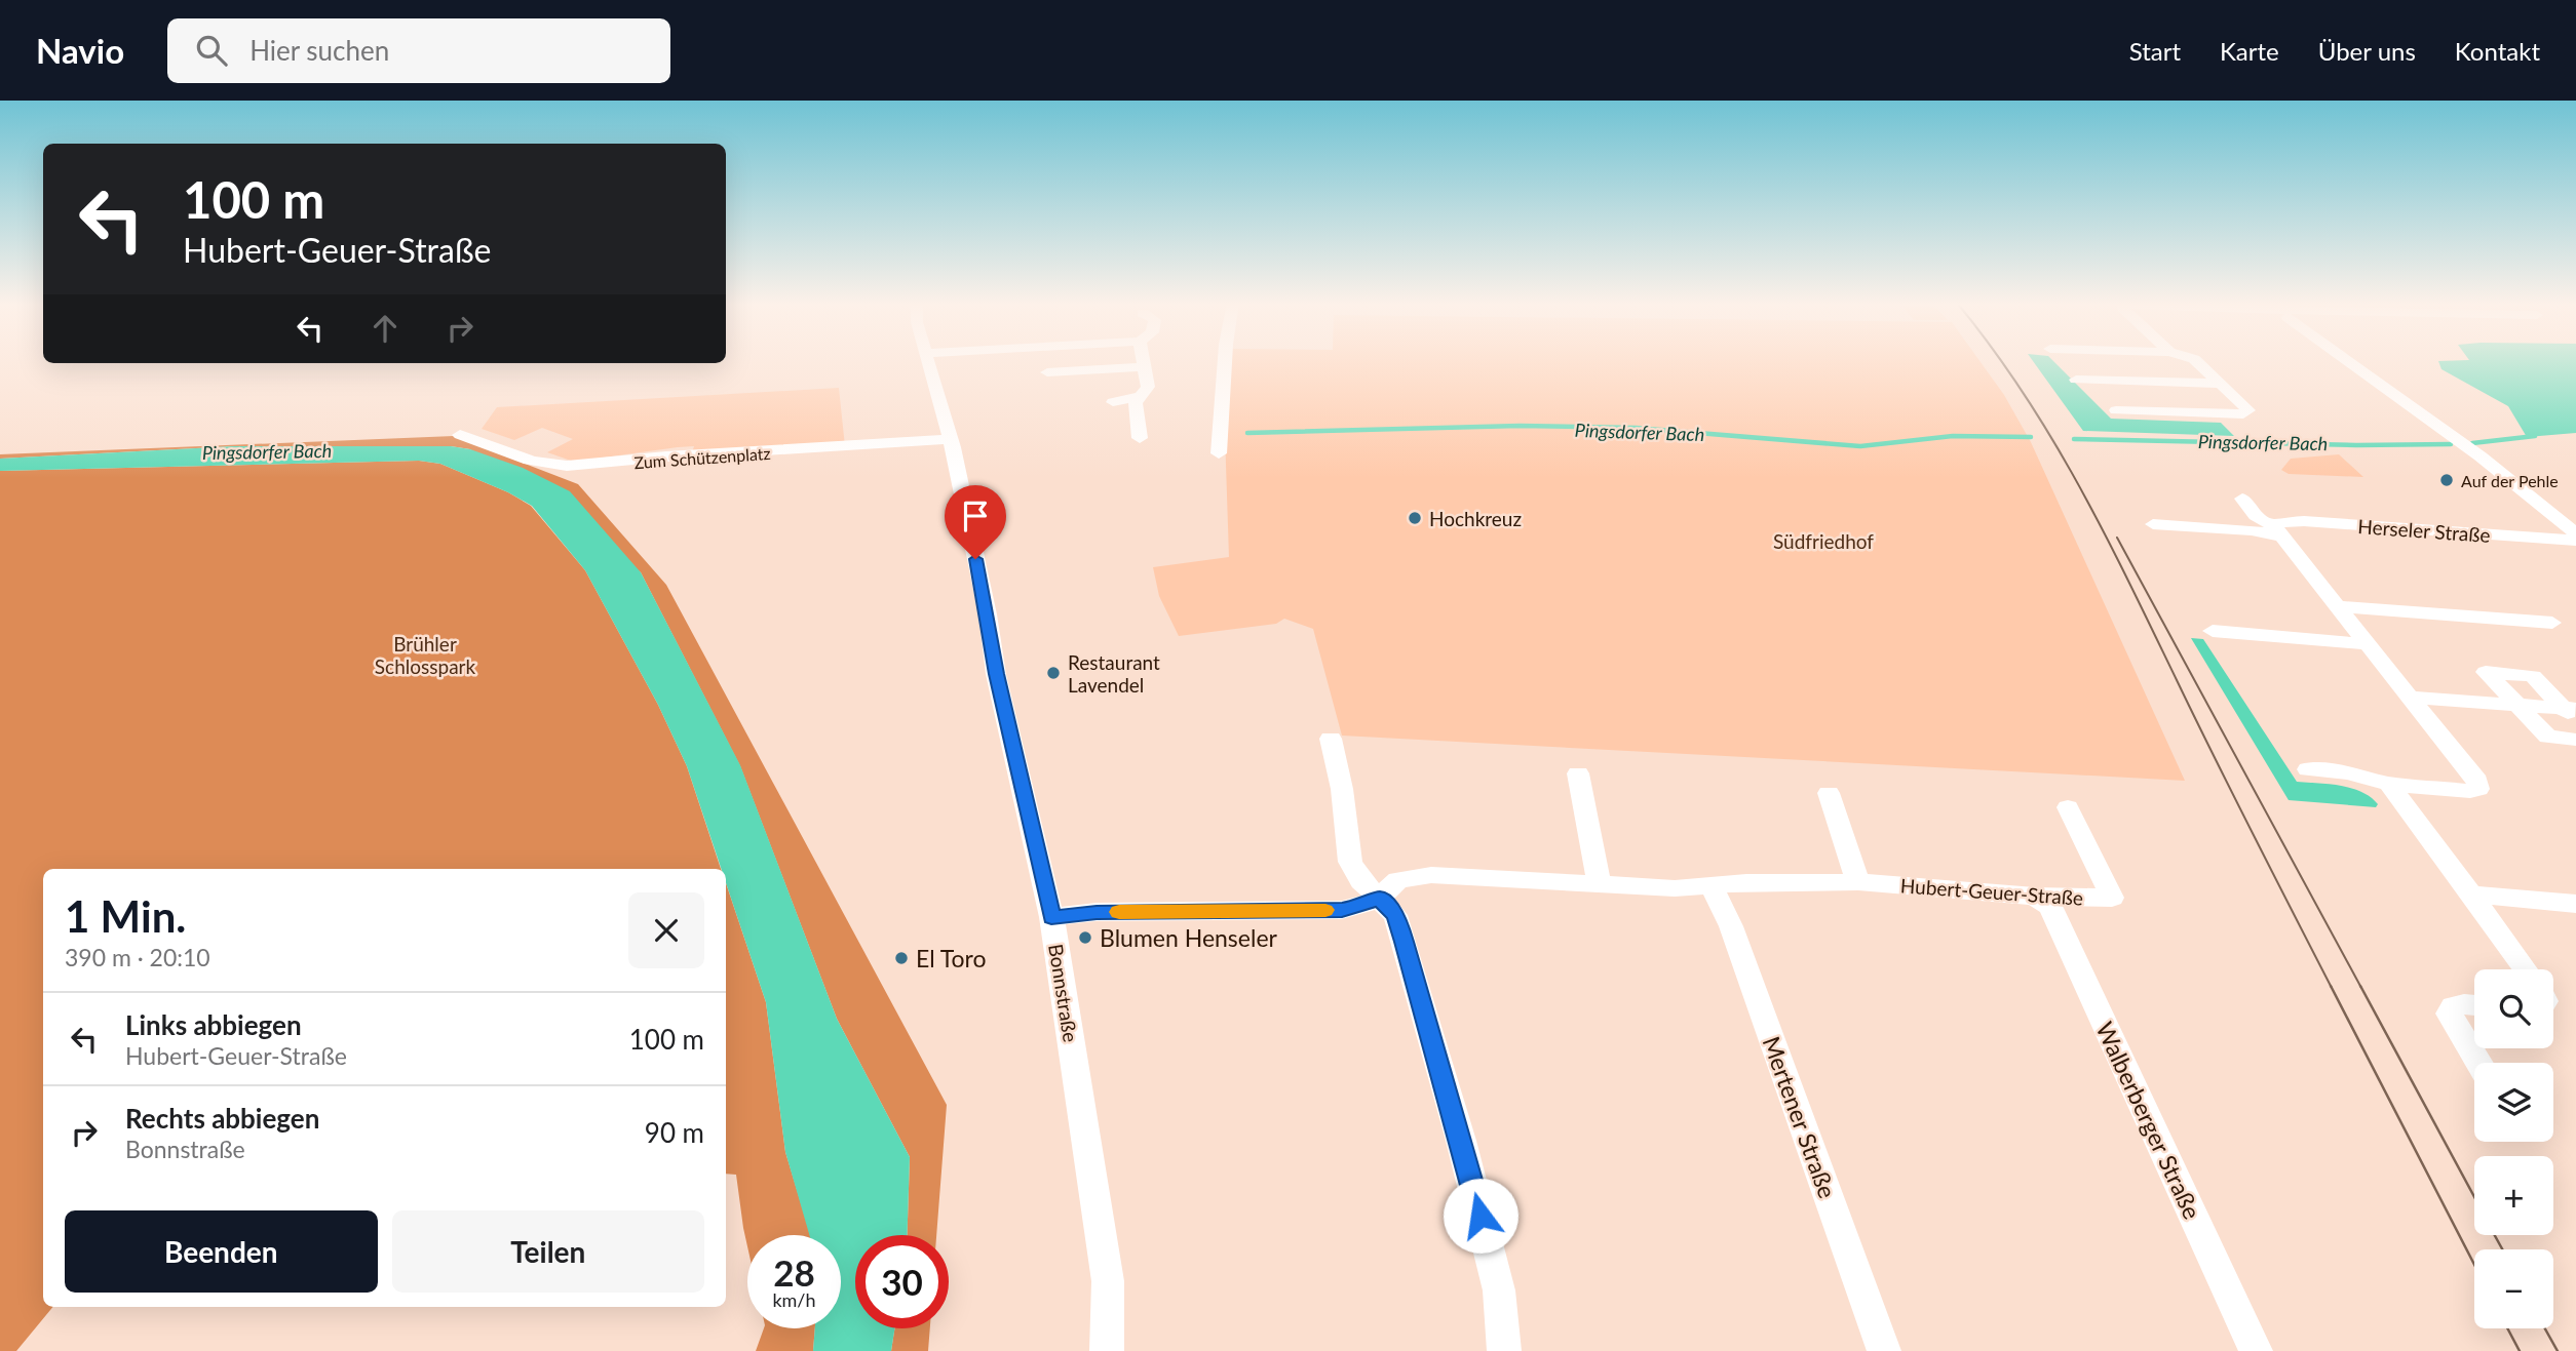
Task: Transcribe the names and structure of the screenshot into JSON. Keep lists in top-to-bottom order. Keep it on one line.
{"streets":{"street":["Zum Schützenplatz","Herseler Straße","Hubert-Geuer-Straße","Bonnstraße","Mertener Straße","Walberberger Straße"]},"crossings":[["Zum Schützenplatz","Bonnstraße"],["Hubert-Geuer-Straße","Bonnstraße"],["Hubert-Geuer-Straße","Mertener Straße"],["Hubert-Geuer-Straße","Walberberger Straße"]],"water":["Pingsdorfer Bach"],"parks":["Südfriedhof","Brühler Schlosspark"],"places":["Auf der Pehle","Hochkreuz","Restaurant Lavendel","Blumen Henseler","El Toro"],"page":{"header":"Navio","search":"Hier suchen","nav":["Start","Karte","Über uns","Kontakt"],"turn":["100 m","Hubert-Geuer-Straße"],"heading":["1 Min.","390 m · 20:10"],"map_buttons":["+","−"],"list":[{"name":"Links abbiegen","note":"Hubert-Geuer-Straße","value":"100 m"},{"name":"Rechts abbiegen","note":"Bonnstraße","value":"90 m"}],"buttons":["Beenden","Teilen"],"speed":"28 km/h","limit":"30"}}
